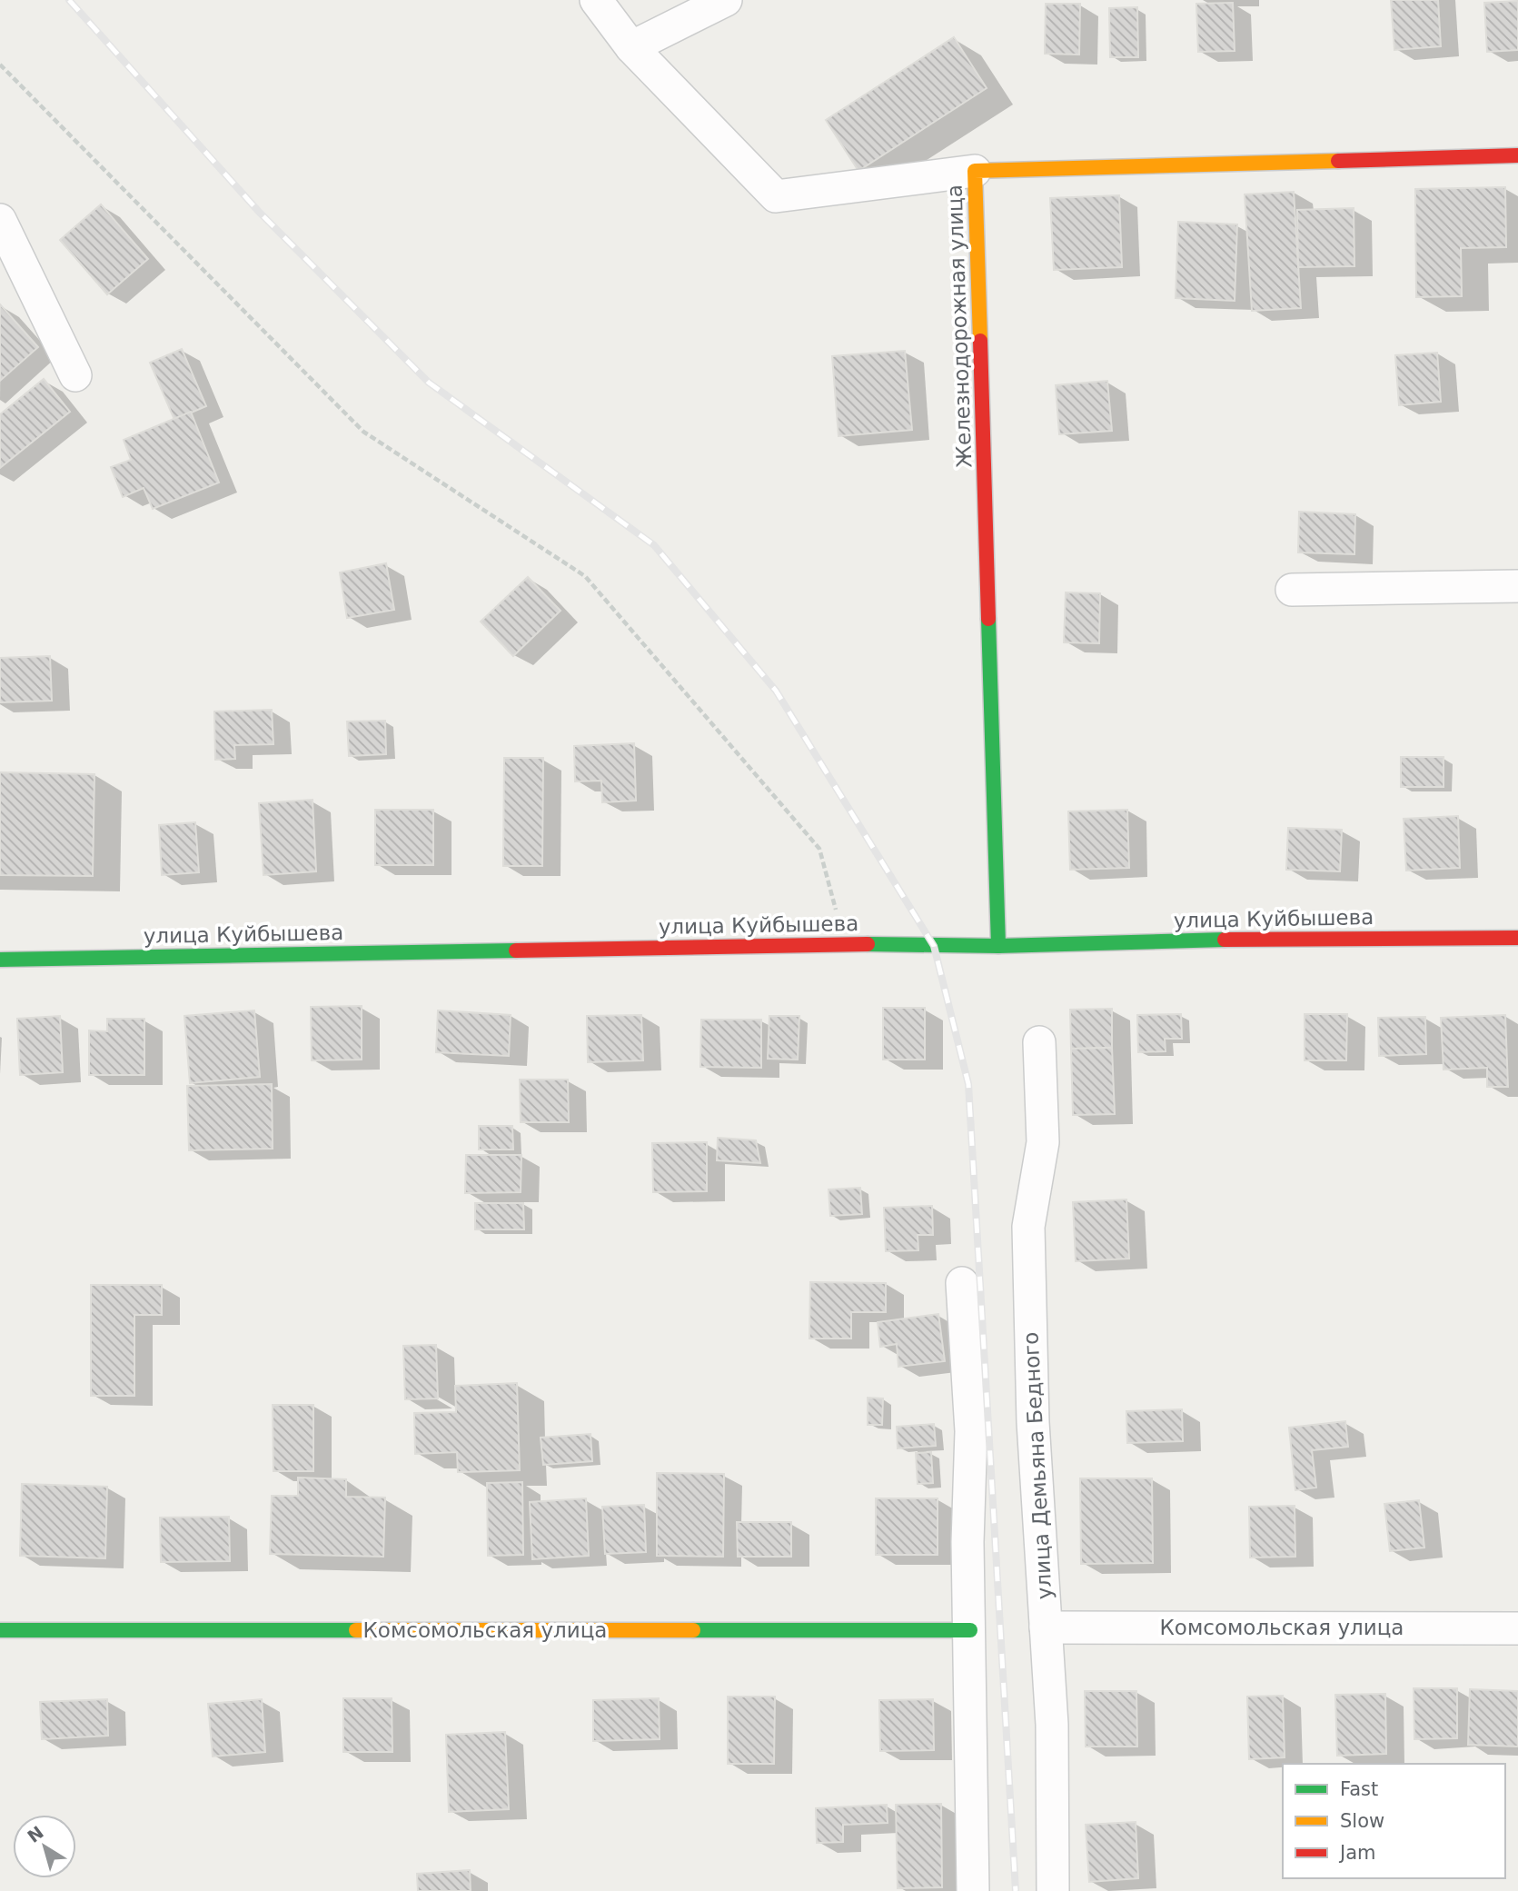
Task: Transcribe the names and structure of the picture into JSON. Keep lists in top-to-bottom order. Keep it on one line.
{"streets":{"street":["Железнодорожная улица","улица Куйбышева","улица Демьяна Бедного","Комсомольская улица"]},"crossings":[["Железнодорожная улица","улица Куйбышева"],["улица Демьяна Бедного","Комсомольская улица"]],"legend":["Fast","Slow","Jam"],"north":"top left"}
